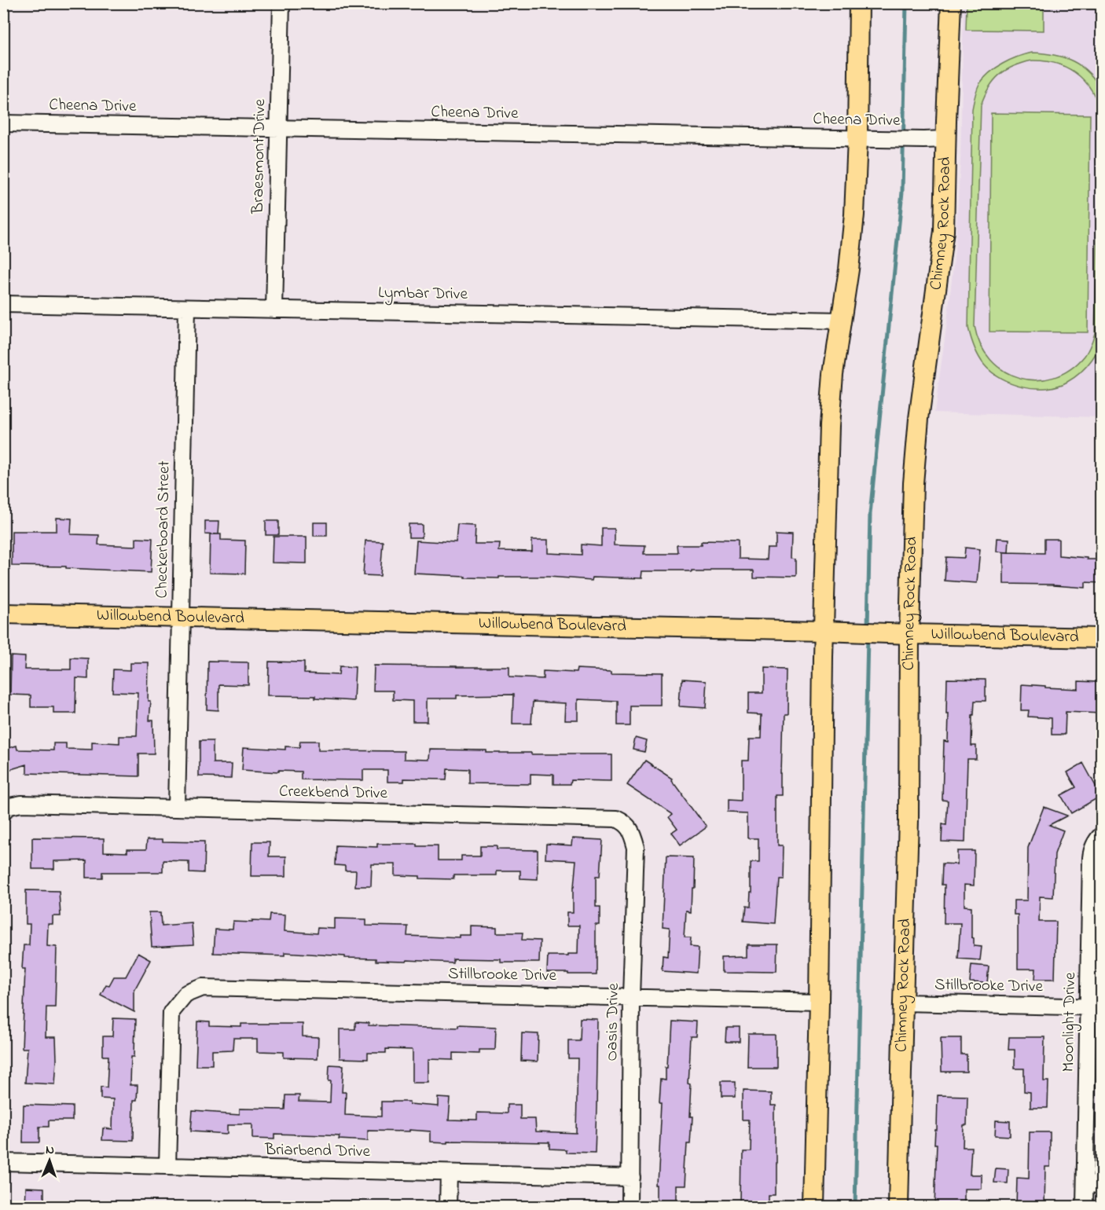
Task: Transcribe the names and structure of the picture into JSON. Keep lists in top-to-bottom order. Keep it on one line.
{"streets":{"main road":["Chimney Rock Road","Willowbend Boulevard"],"street":["Cheena Drive","Braesmont Drive","Lymbar Drive","Checkerboard Street","Creekbend Drive","Stillbrooke Drive","Oasis Drive","Moonlight Drive","Briarbend Drive"]},"crossings":[["Cheena Drive","Braesmont Drive"],["Cheena Drive","Chimney Rock Road"],["Braesmont Drive","Lymbar Drive"],["Chimney Rock Road","Willowbend Boulevard"],["Chimney Rock Road","Stillbrooke Drive"],["Lymbar Drive","Checkerboard Street"],["Checkerboard Street","Willowbend Boulevard"],["Checkerboard Street","Creekbend Drive"],["Creekbend Drive","Oasis Drive"],["Stillbrooke Drive","Oasis Drive"],["Stillbrooke Drive","Moonlight Drive"],["Stillbrooke Drive","Briarbend Drive"],["Oasis Drive","Briarbend Drive"]],"north":"top"}
